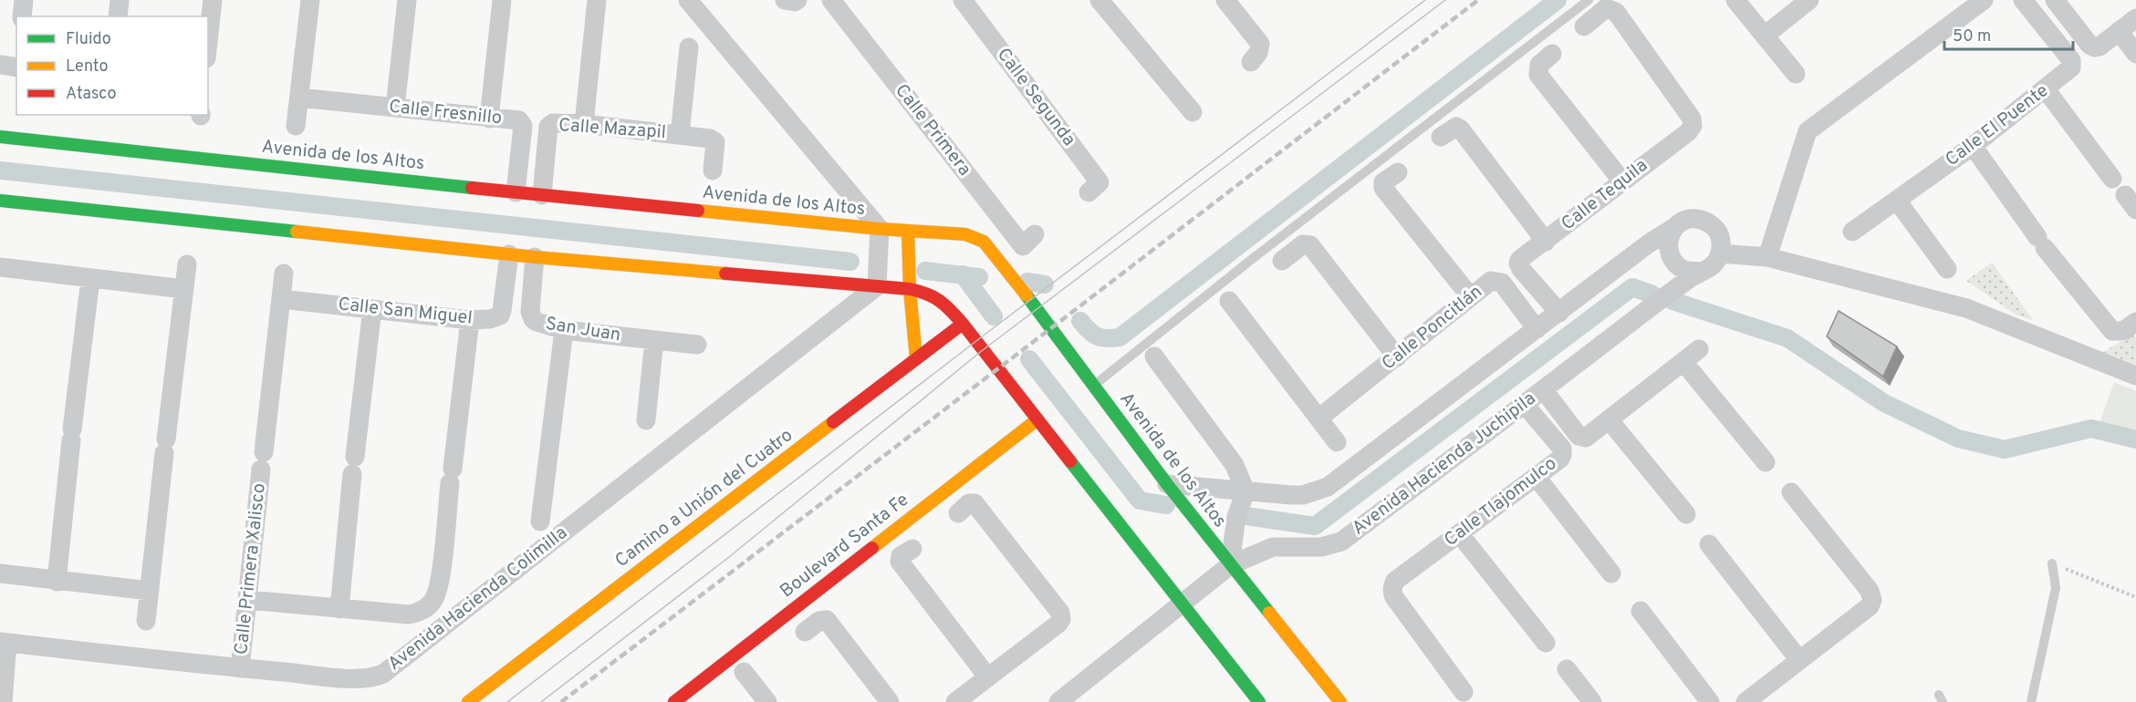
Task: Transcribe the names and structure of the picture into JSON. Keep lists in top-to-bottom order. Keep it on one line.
{"streets":{"street":["Calle Segunda","Calle Fresnillo","Calle El Puente","Calle Mazapil","Calle Primera","Avenida de los Altos","Calle Tequila","Calle San Miguel","Calle Poncitlán","San Juan","Avenida Hacienda Juchipila","Camino a Unión del Cuatro","Calle Tlajomulco","Boulevard Santa Fe","Calle Primera Xalisco","Avenida Hacienda Colimilla"]},"crossings":[["Calle Fresnillo","Avenida de los Altos"],["Calle Mazapil","Avenida de los Altos"],["Avenida de los Altos","Avenida Hacienda Juchipila"],["Calle San Miguel","Calle Primera Xalisco"],["Avenida Hacienda Juchipila","Calle Tlajomulco"],["Calle Primera Xalisco","Avenida Hacienda Colimilla"]],"legend":["Fluido","Lento","Atasco"],"scale_bar":"50 m"}
